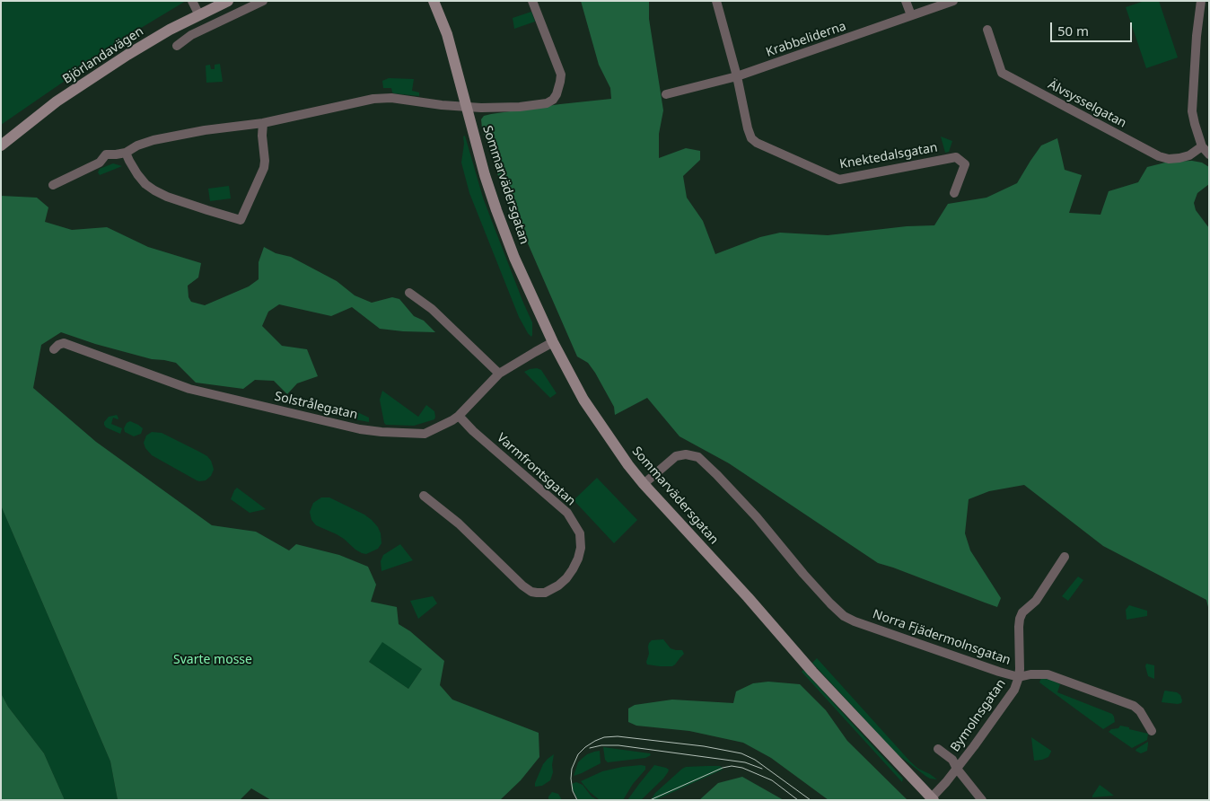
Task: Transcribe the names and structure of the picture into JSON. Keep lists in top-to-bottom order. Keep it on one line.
{"streets":{"street":["Krabbeliderna","Björlandavägen","Älvsysselgatan","Knektedalsgatan","Sommarvädersgatan","Solstrålegatan","Varmfrontsgatan","Norra Fjädermolnsgatan","Bymolnsgatan"]},"crossings":[["Krabbeliderna","Knektedalsgatan"],["Sommarvädersgatan","Solstrålegatan"],["Sommarvädersgatan","Norra Fjädermolnsgatan"],["Sommarvädersgatan","Bymolnsgatan"],["Solstrålegatan","Varmfrontsgatan"],["Norra Fjädermolnsgatan","Bymolnsgatan"]],"parks":["Svarte mosse"],"scale_bar":"50 m"}
